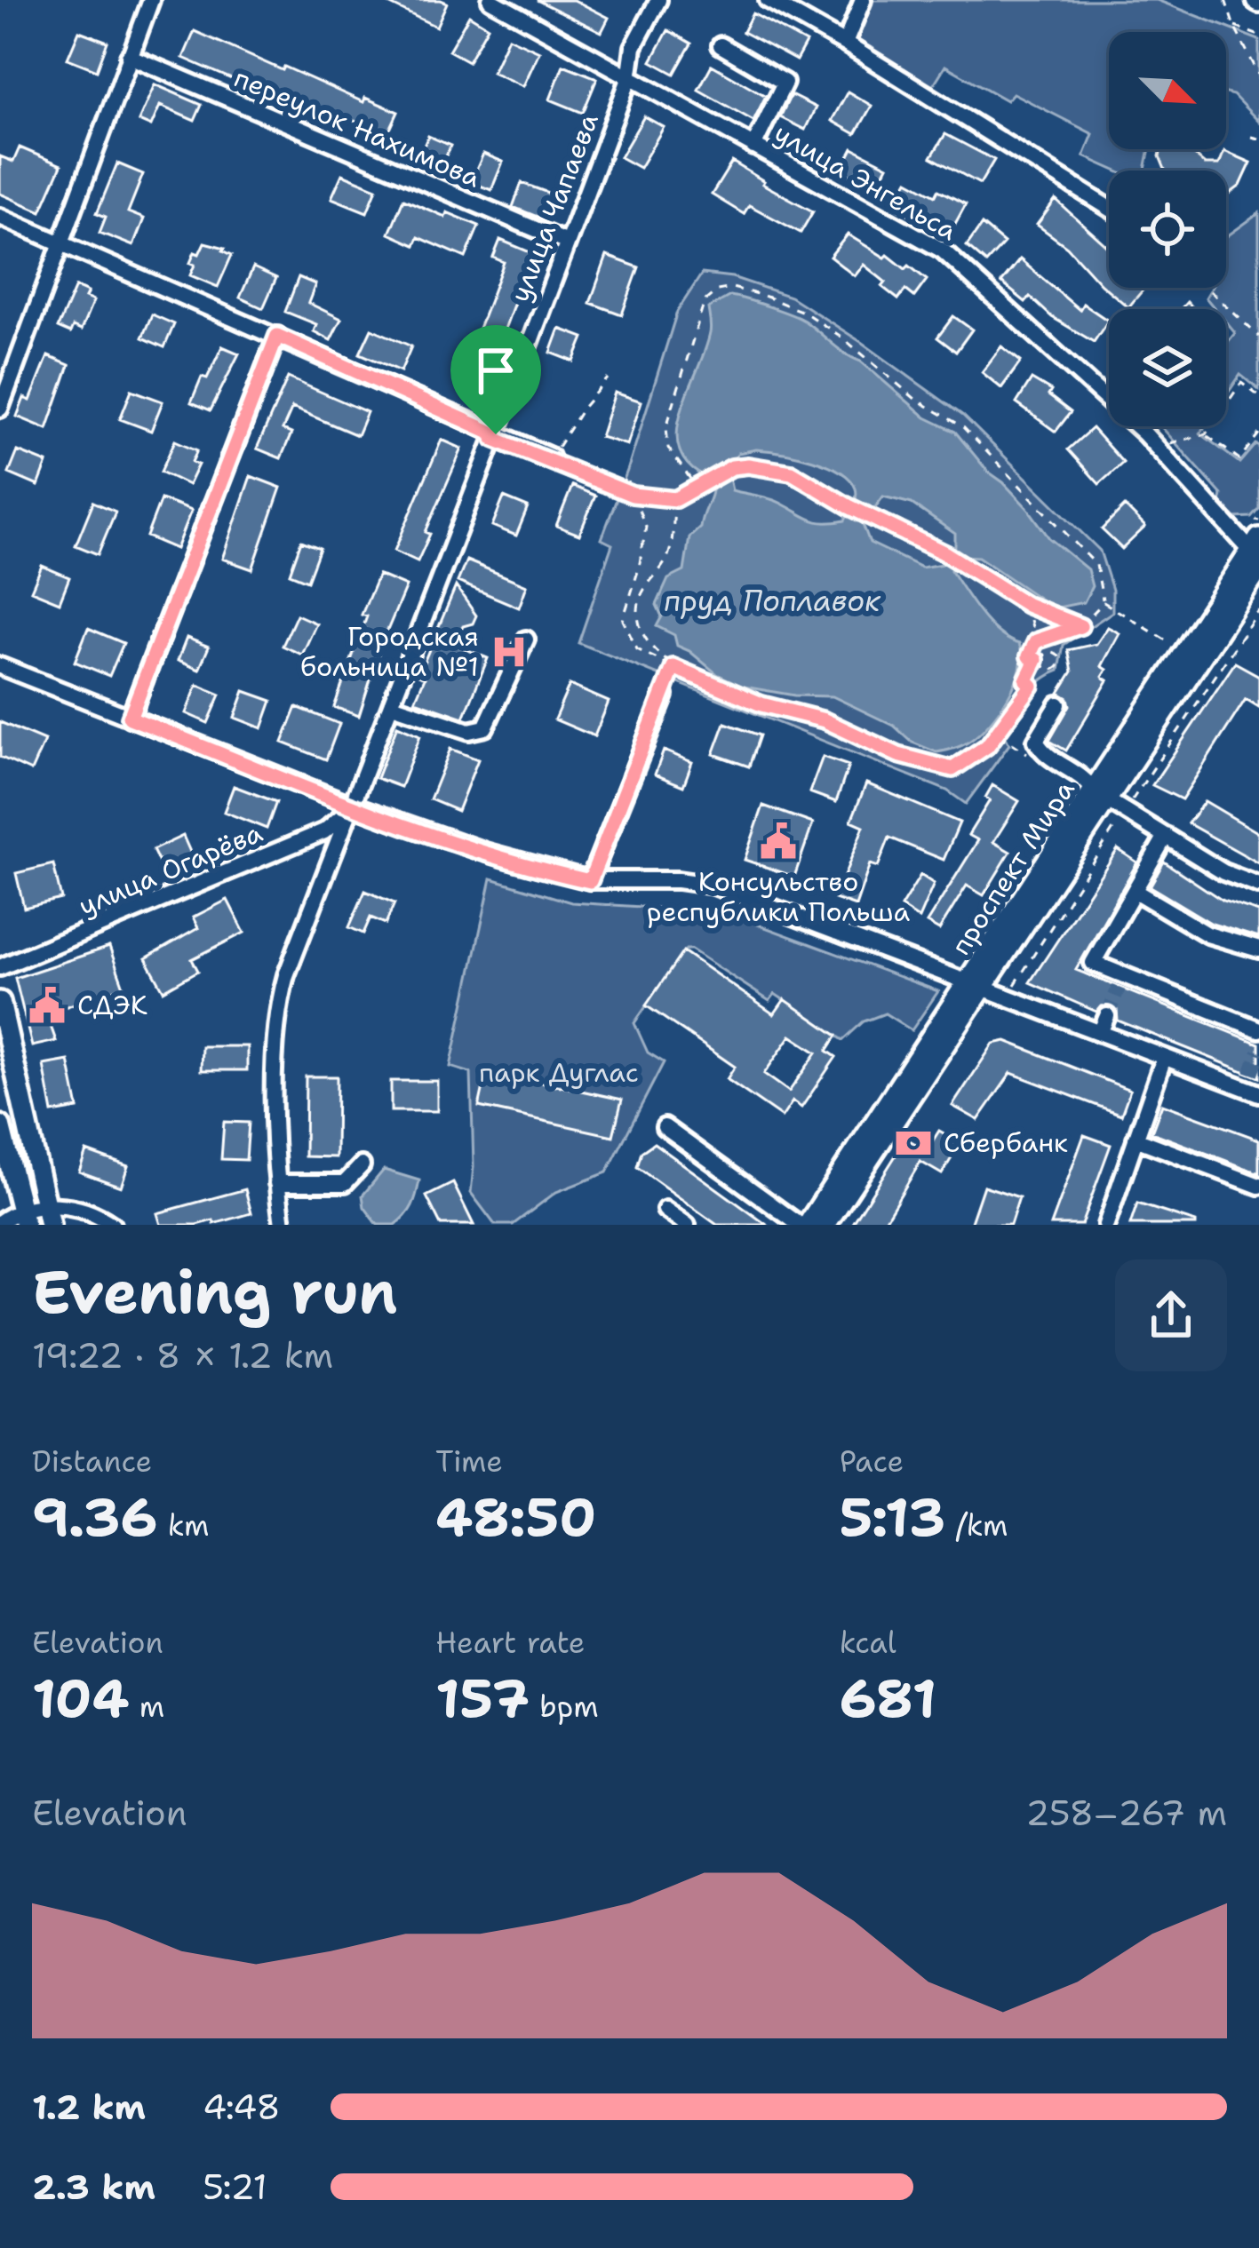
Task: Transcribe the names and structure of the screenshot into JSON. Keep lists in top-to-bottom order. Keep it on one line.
{"streets":{"main road":["проспект Мира"],"street":["переулок Нахимова","улица Энгельса","улица Чапаева","улица Огарёва"]},"crossings":[["переулок Нахимова","улица Чапаева"],["улица Энгельса","улица Чапаева"],["улица Энгельса","проспект Мира"],["улица Чапаева","улица Огарёва"]],"water":["пруд Поплавок"],"parks":["парк Дуглас"],"places":{"hospital":["Городская больница №1"],"public building":["Консульство республики Польша","СДЭК"],"bank":["Сбербанк"]},"north":"bottom right","page":{"heading":["Evening run","19:22 · 8 × 1.2 km"],"stats":[["Distance","9.36 km"],["Time","48:50"],["Pace","5:13 /km"],["Elevation","104 m"],["Heart rate","157 bpm"],["kcal","681"]],"chart":["Elevation","258–267 m"],"list":[{"name":"1.2 km","note":"4:48"},{"name":"2.3 km","note":"5:21"}]}}
